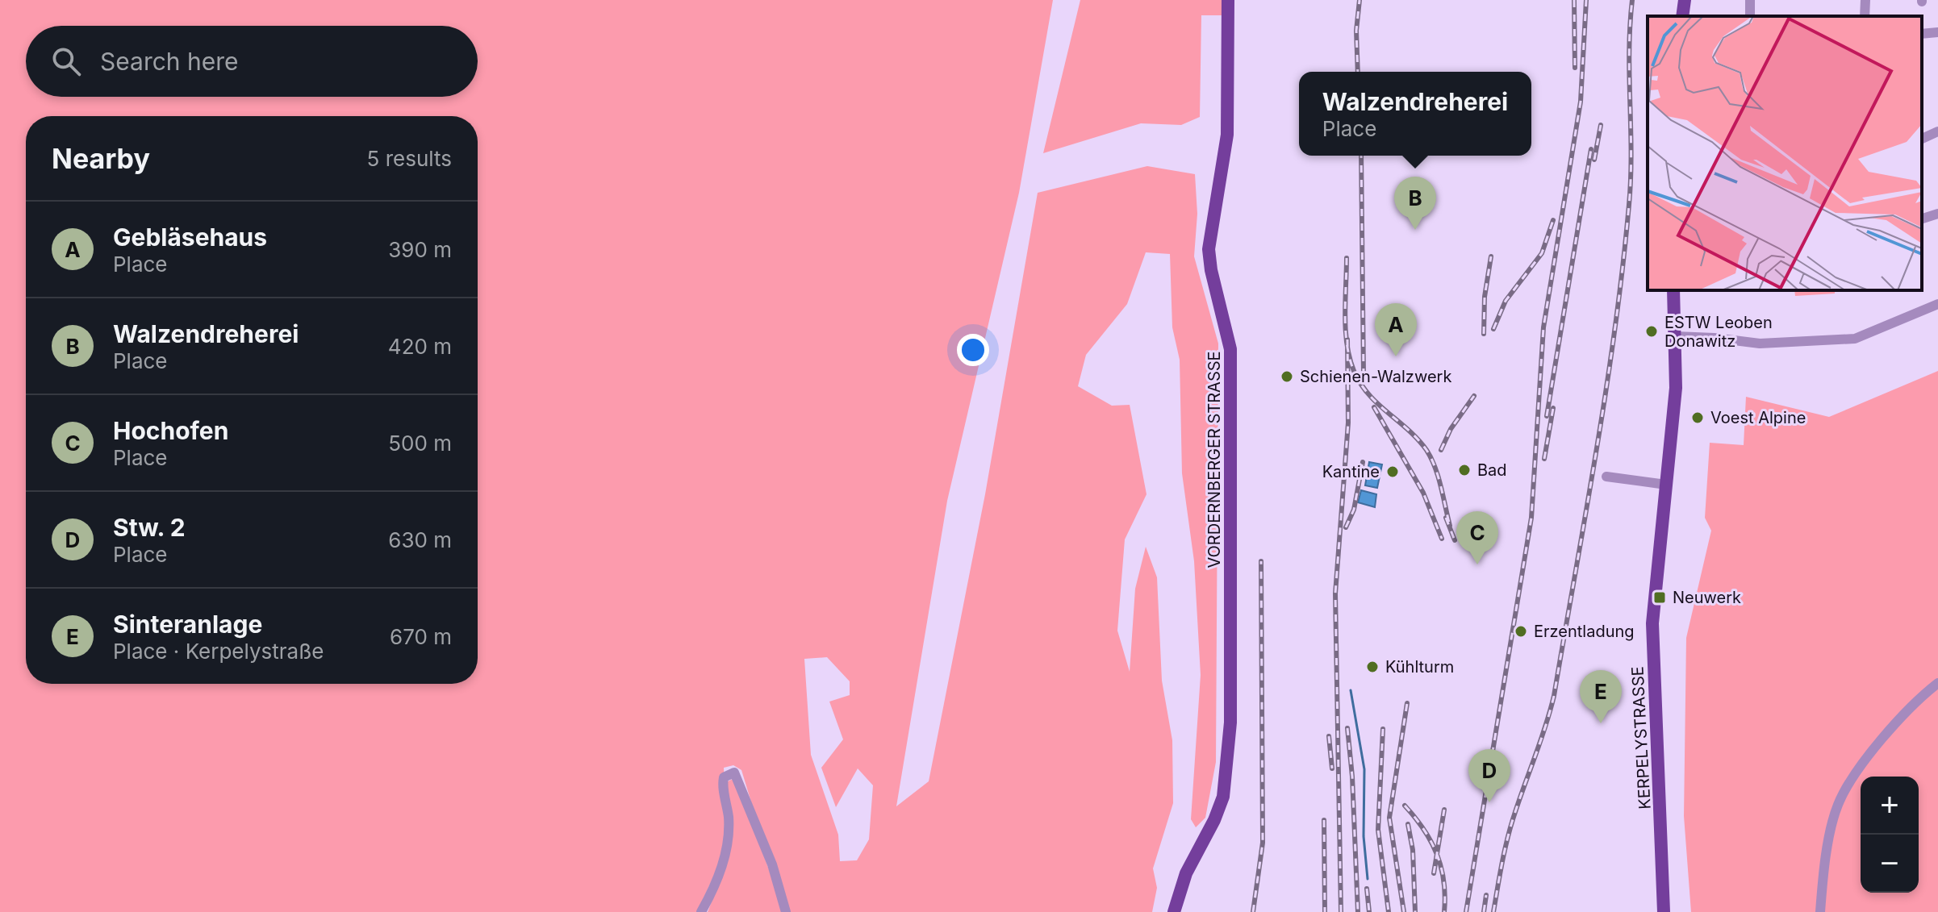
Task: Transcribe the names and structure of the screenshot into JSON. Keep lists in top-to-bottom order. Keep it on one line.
{"streets":{"main road":["VORDERNBERGER STRASSE","KERPELYSTRASSE"]},"places":{"other":["ESTW Leoben Donawitz","Schienen-Walzwerk","Voest Alpine","Bad","Kantine","Erzentladung","Kühlturm"],"transit":["Neuwerk"]},"page":{"search":"Search here","popup":["Walzendreherei","Place"],"heading":["Nearby","5 results"],"pins":["B","A","C","E","D"],"list":[{"mark":"A","name":"Gebläsehaus","note":"Place","value":"390 m"},{"mark":"B","name":"Walzendreherei","note":"Place","value":"420 m"},{"mark":"C","name":"Hochofen","note":"Place","value":"500 m"},{"mark":"D","name":"Stw. 2","note":"Place","value":"630 m"},{"mark":"E","name":"Sinteranlage","note":"Place · Kerpelystraße","value":"670 m"}],"map_buttons":["+","−"]}}
